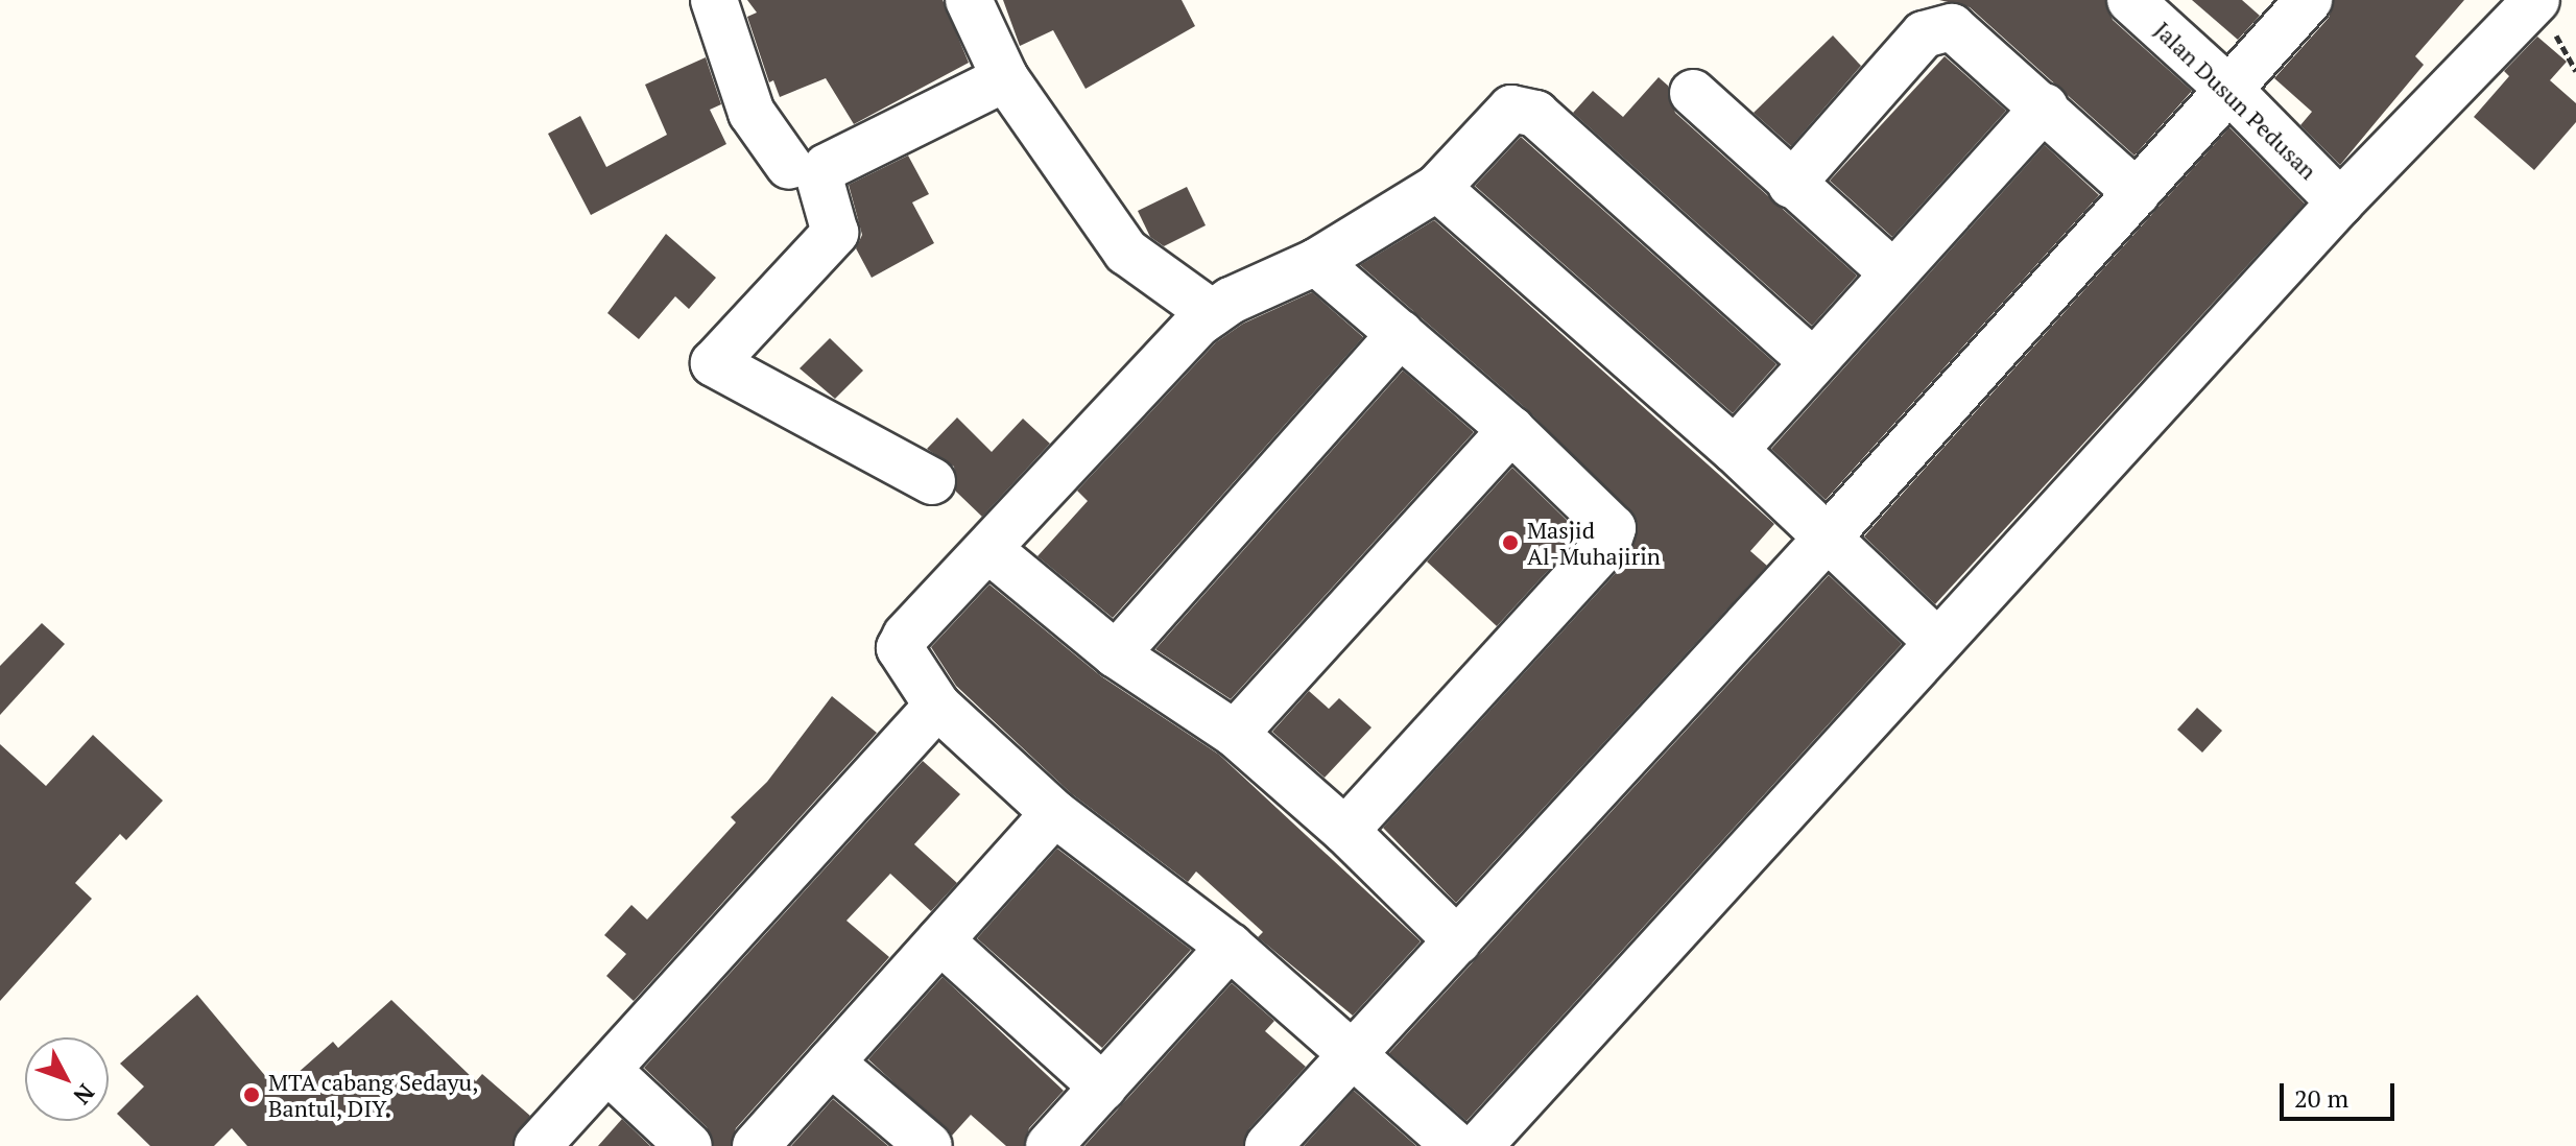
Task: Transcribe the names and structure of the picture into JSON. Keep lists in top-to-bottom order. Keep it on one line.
{"streets":{"street":["Jalan Dusun Pedusan"]},"places":["Masjid Al-Muhajirin","MTA cabang Sedayu, Bantul, DIY."],"scale_bar":"20 m","north":"bottom right"}
